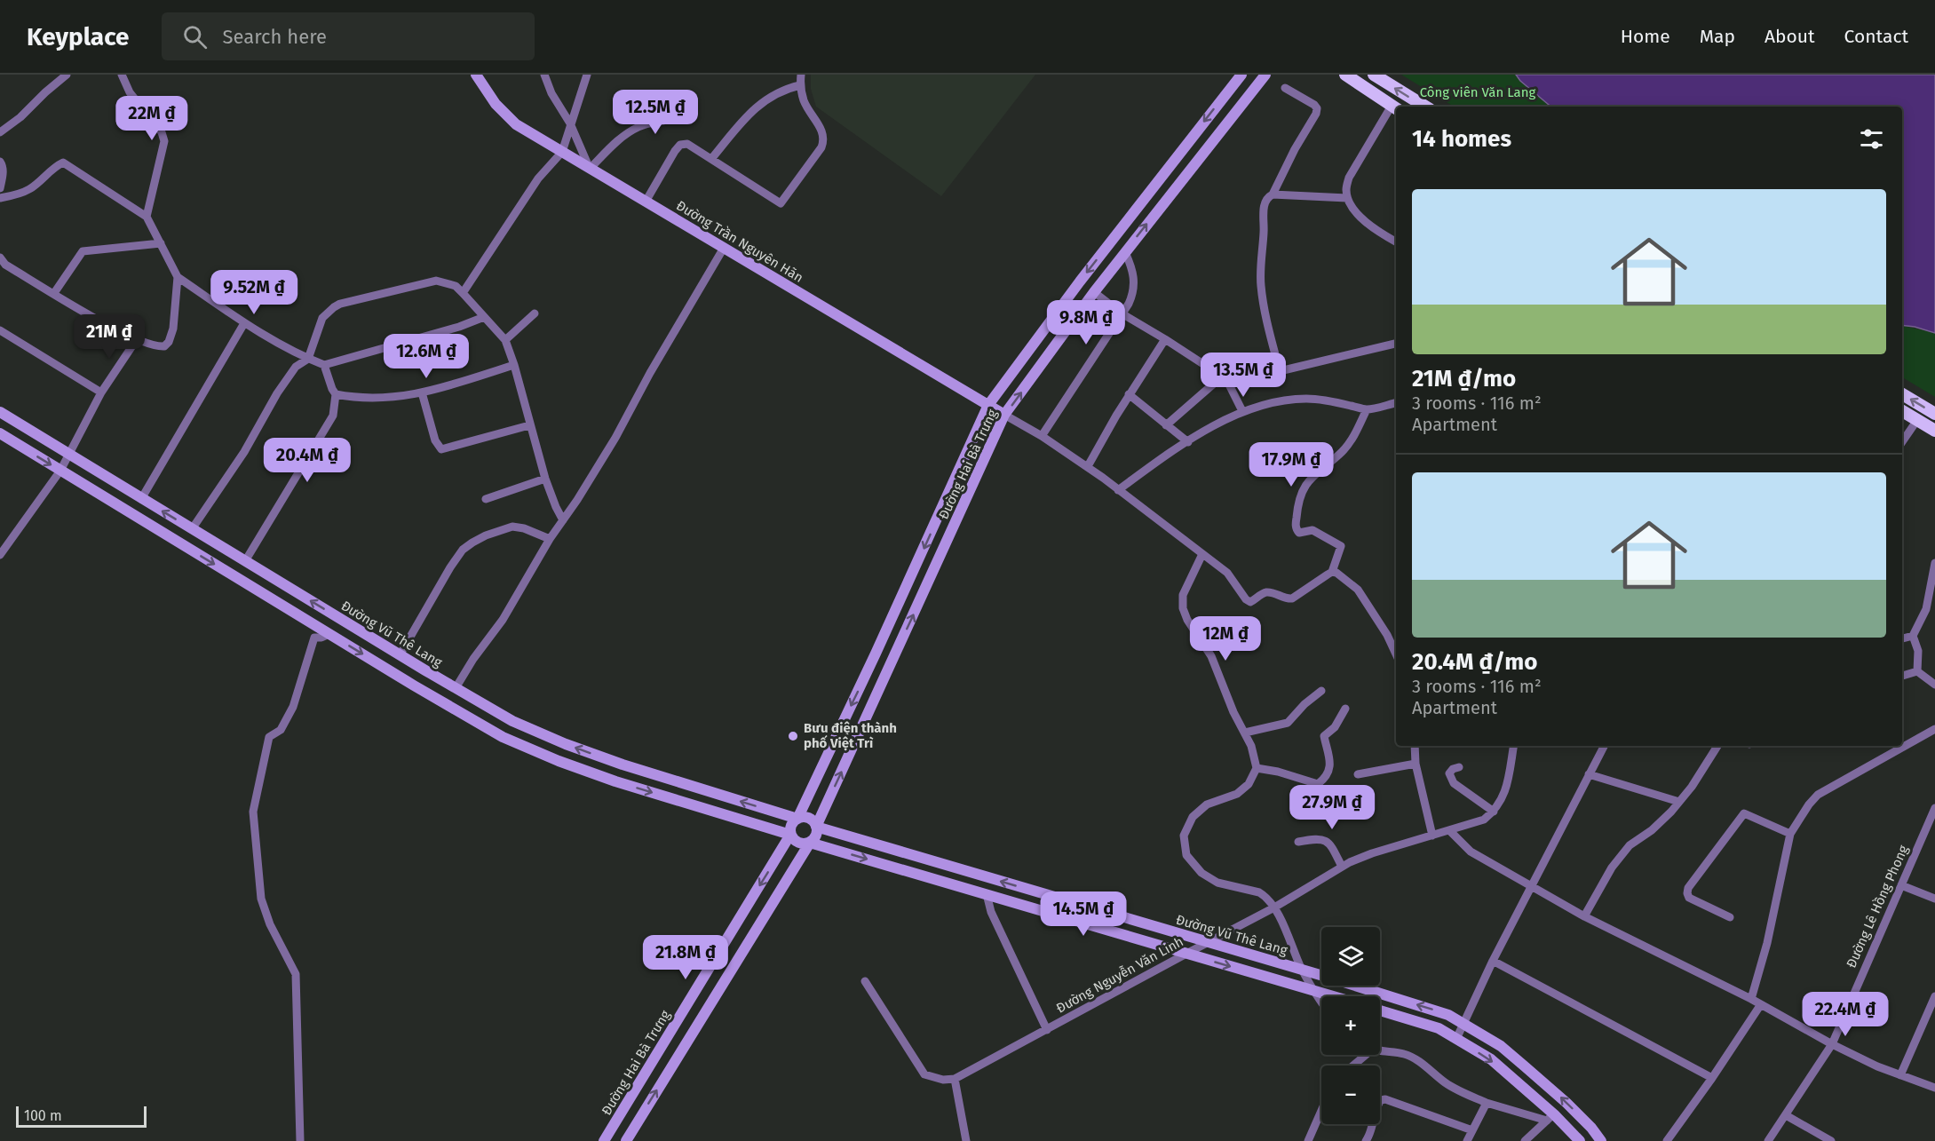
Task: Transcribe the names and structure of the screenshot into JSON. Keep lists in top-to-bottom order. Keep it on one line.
{"streets":{"street":["Đường Trần Nguyên Hãn","Đường Hai Bà Trưng","Đường Vũ Thê Lang","Đường Lê Hồng Phong","Đường Nguyễn Văn Linh"]},"crossings":[["Đường Trần Nguyên Hãn","Đường Hai Bà Trưng"],["Đường Hai Bà Trưng","Đường Vũ Thê Lang"],["Đường Vũ Thê Lang","Đường Nguyễn Văn Linh"]],"parks":["Công viên Văn Lang"],"places":["Bưu điện thành phố Việt Trì"],"scale_bar":"100 m","page":{"header":"Keyplace","search":"Search here","nav":["Home","Map","About","Contact"],"price":["12.5M ₫","22M ₫","9.52M ₫","9.8M ₫","21M ₫","12.6M ₫","13.5M ₫","20.4M ₫","17.9M ₫","12M ₫","27.9M ₫","14.5M ₫","21.8M ₫","22.4M ₫"],"heading":"14 homes","list":[{"name":"21M ₫/mo","note":"3 rooms · 116 m² · Apartment"},{"name":"20.4M ₫/mo","note":"3 rooms · 116 m² · Apartment"}],"map_buttons":["+","−"],"scale":"100 m"}}
